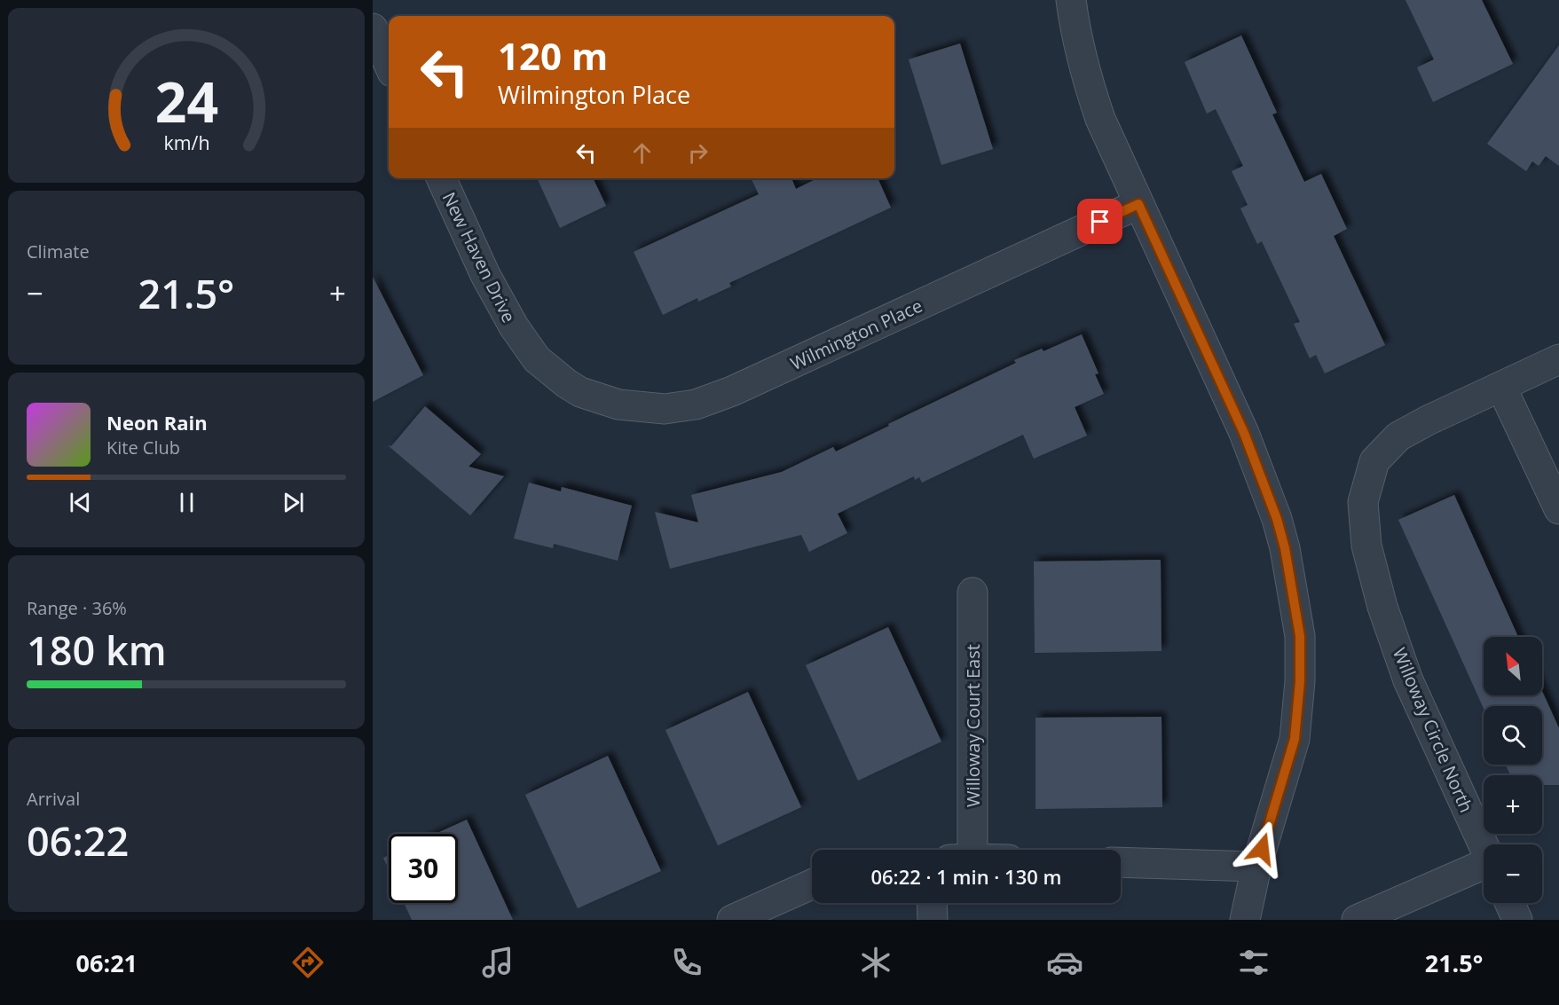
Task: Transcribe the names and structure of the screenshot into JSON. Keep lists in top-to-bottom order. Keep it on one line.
{"streets":{"street":["New Haven Drive","Wilmington Place","Willoway Court East","Willoway Circle North"]},"crossings":[["New Haven Drive","Wilmington Place"]],"north":"top left","page":{"turn":["120 m","Wilmington Place"],"tile":["Climate",["Range · 36%","180 km"],["Arrival","06:22"]],"heat":["−","21.5°","+"],"song":["Neon Rain","Kite Club"],"map_buttons":["+","−"],"limit":"30","trip":"06:22 · 1 min · 130 m","tabs":["06:21","21.5°"],"gauge":["24","km/h"]}}
